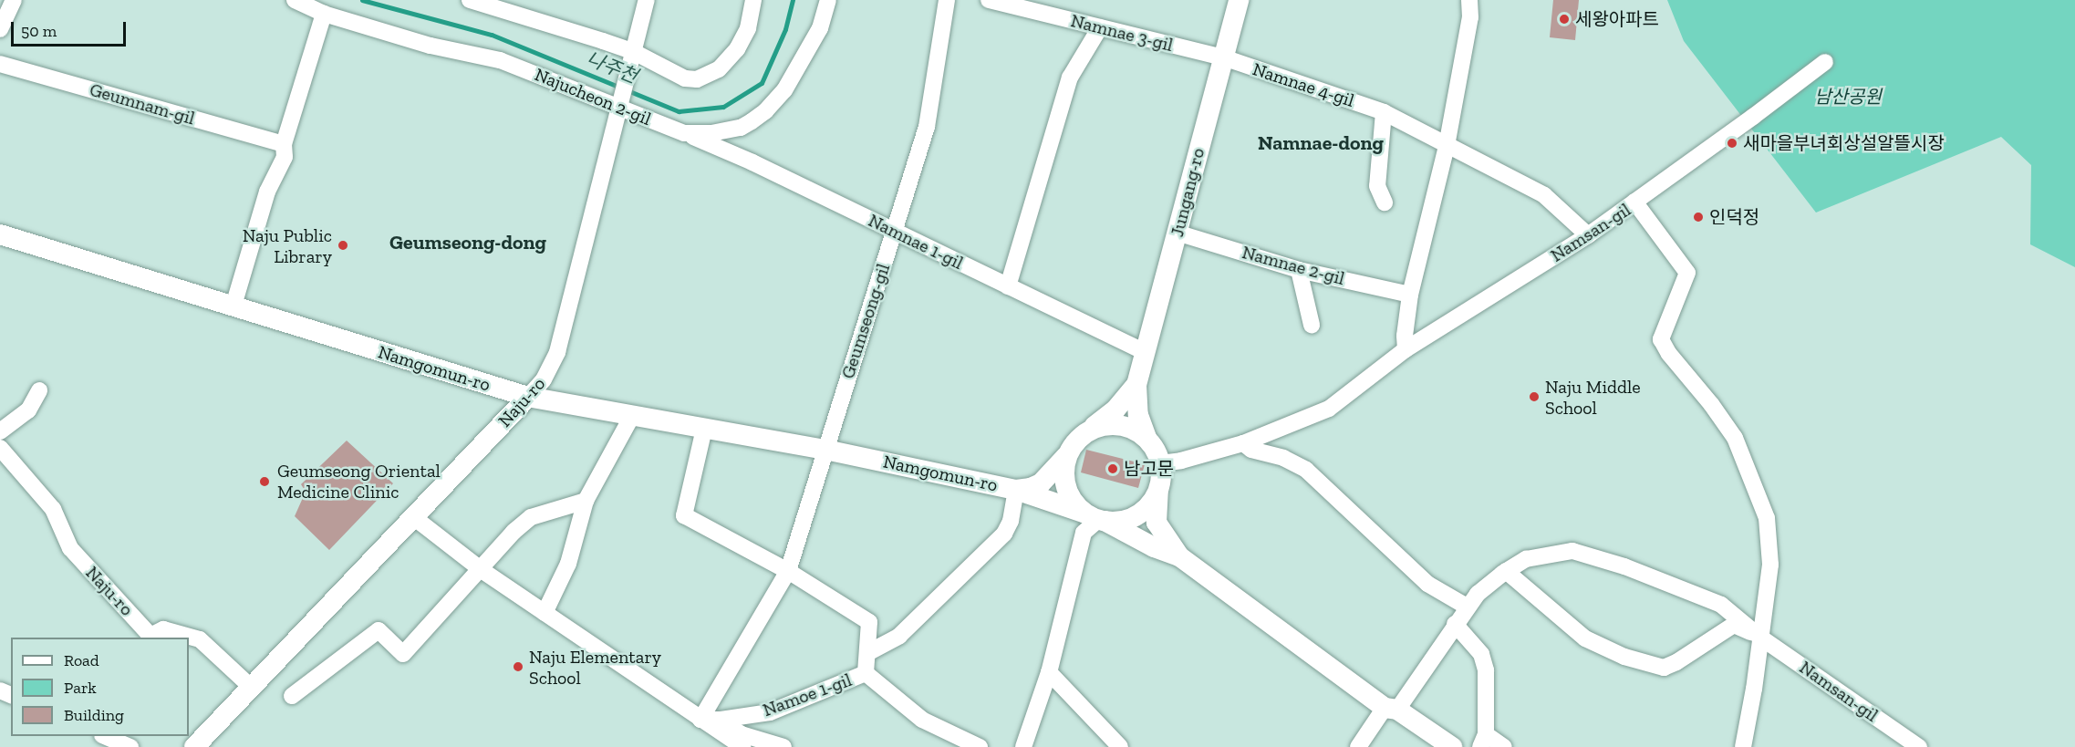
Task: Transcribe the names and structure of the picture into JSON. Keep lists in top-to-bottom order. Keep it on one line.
{"streets":{"street":["Namnae 3-gil","Namnae 4-gil","Najucheon 2-gil","Geumnam-gil","Jungang-ro","Namsan-gil","Namnae 1-gil","Namnae 2-gil","Geumseong-gil","Namgomun-ro","Naju-ro","Namoe 1-gil"]},"crossings":[["Namnae 3-gil","Namnae 4-gil"],["Namnae 3-gil","Jungang-ro"],["Namnae 4-gil","Jungang-ro"],["Namnae 4-gil","Namsan-gil"],["Najucheon 2-gil","Namnae 1-gil"],["Najucheon 2-gil","Naju-ro"],["Jungang-ro","Namnae 1-gil"],["Jungang-ro","Namnae 2-gil"],["Namnae 1-gil","Geumseong-gil"],["Geumseong-gil","Namgomun-ro"],["Namgomun-ro","Naju-ro"],["Namgomun-ro","Namoe 1-gil"]],"districts":["Namnae-dong","Geumseong-dong"],"water":["나주천"],"parks":["남산공원"],"places":["세왕아파트","새마을부녀회상설알뜰시장","인덕정","Naju Public Library","Naju Middle School","남고문","Geumseong Oriental Medicine Clinic","Naju Elementary School"],"legend":["Road","Park","Building"],"scale_bar":"50 m"}
